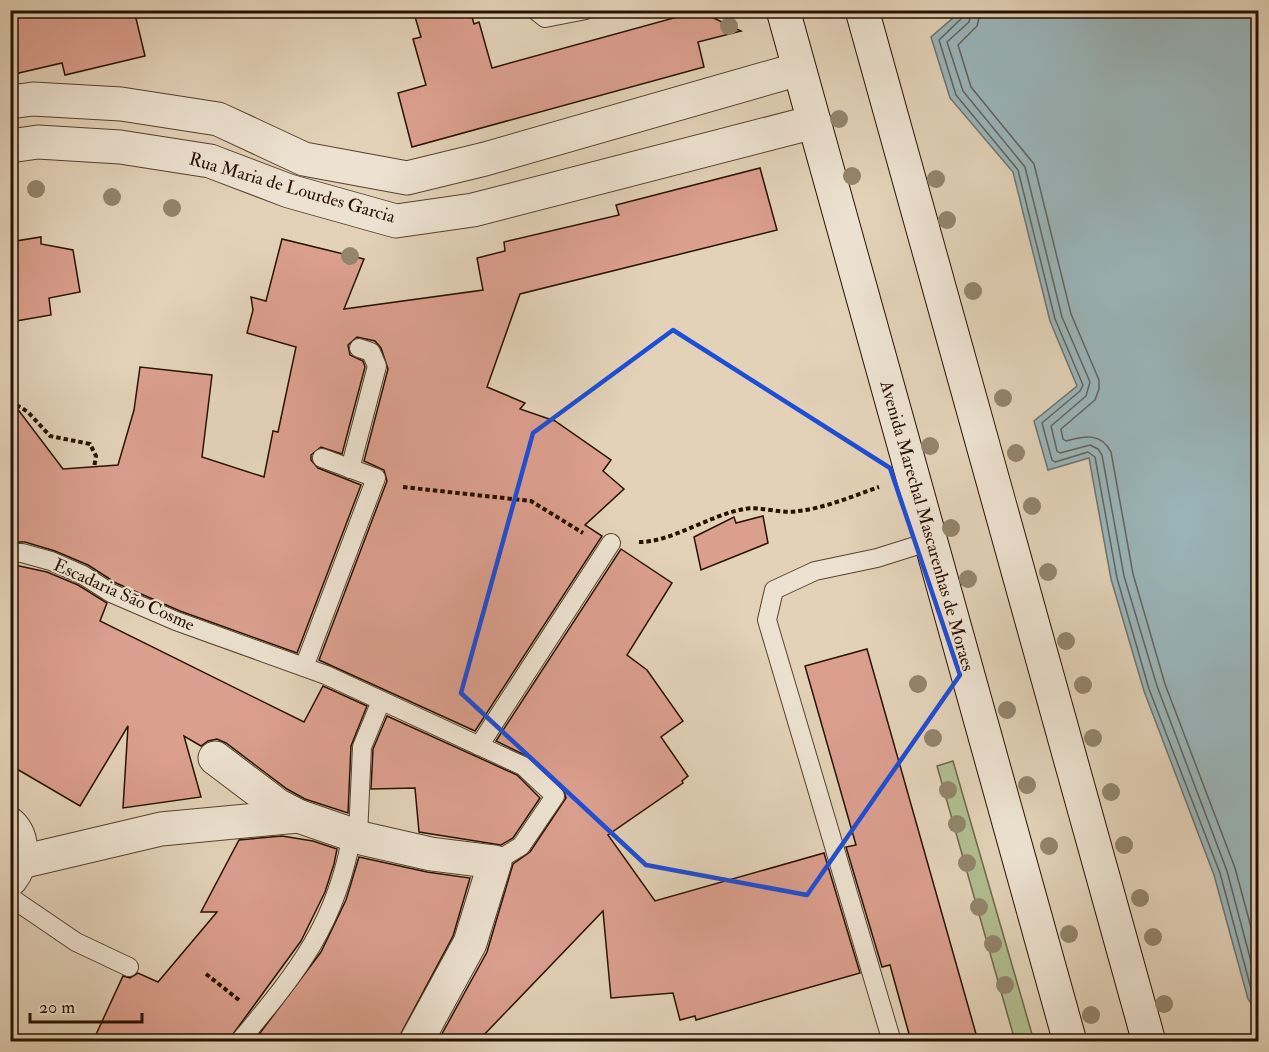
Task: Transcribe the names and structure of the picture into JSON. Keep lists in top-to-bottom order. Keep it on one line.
{"streets":{"street":["Rua Maria de Lourdes Garcia","Avenida Marechal Mascarenhas de Moraes"],"lane":["Escadaria São Cosme"]},"crossings":[["Rua Maria de Lourdes Garcia","Avenida Marechal Mascarenhas de Moraes"]],"scale_bar":"20 m"}
